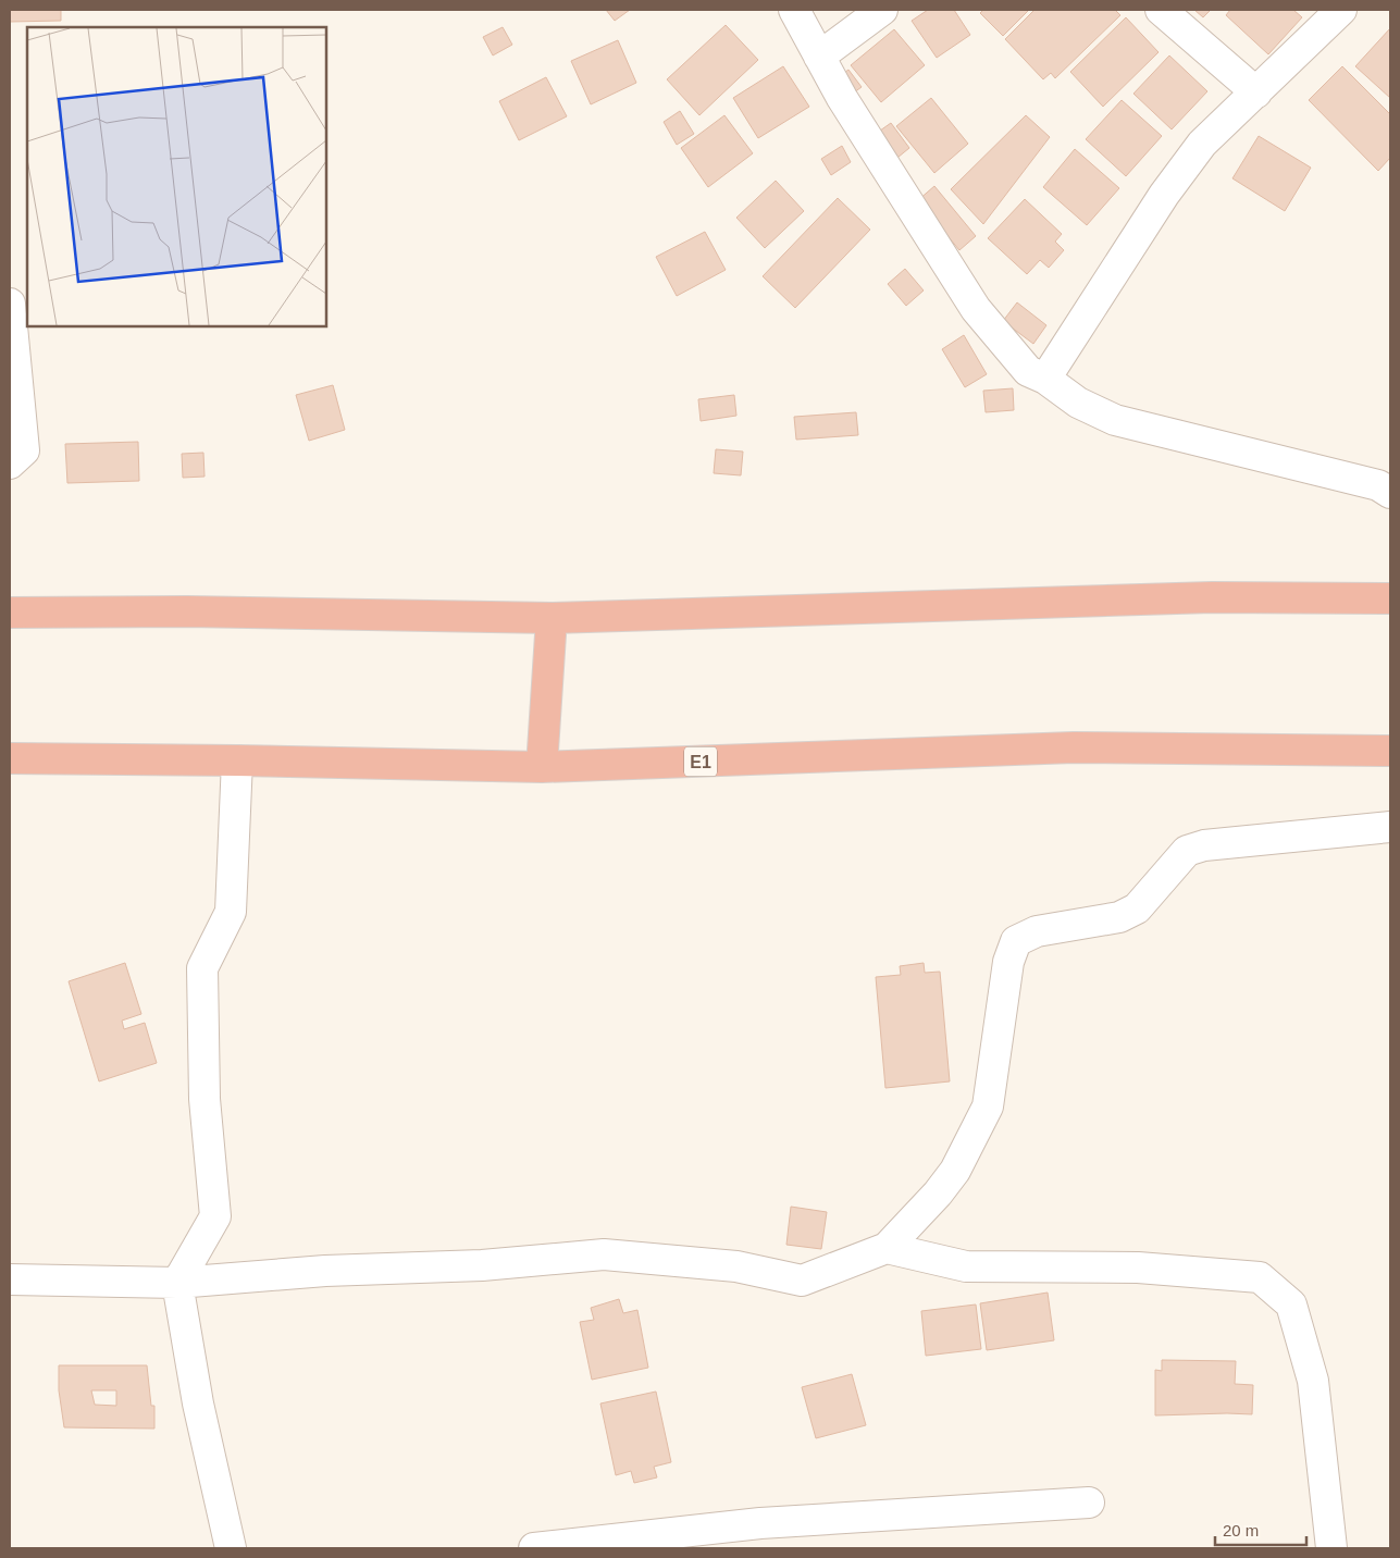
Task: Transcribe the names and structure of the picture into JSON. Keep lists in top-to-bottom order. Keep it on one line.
{"streets":{"highway":["E1"]},"scale_bar":"20 m"}
